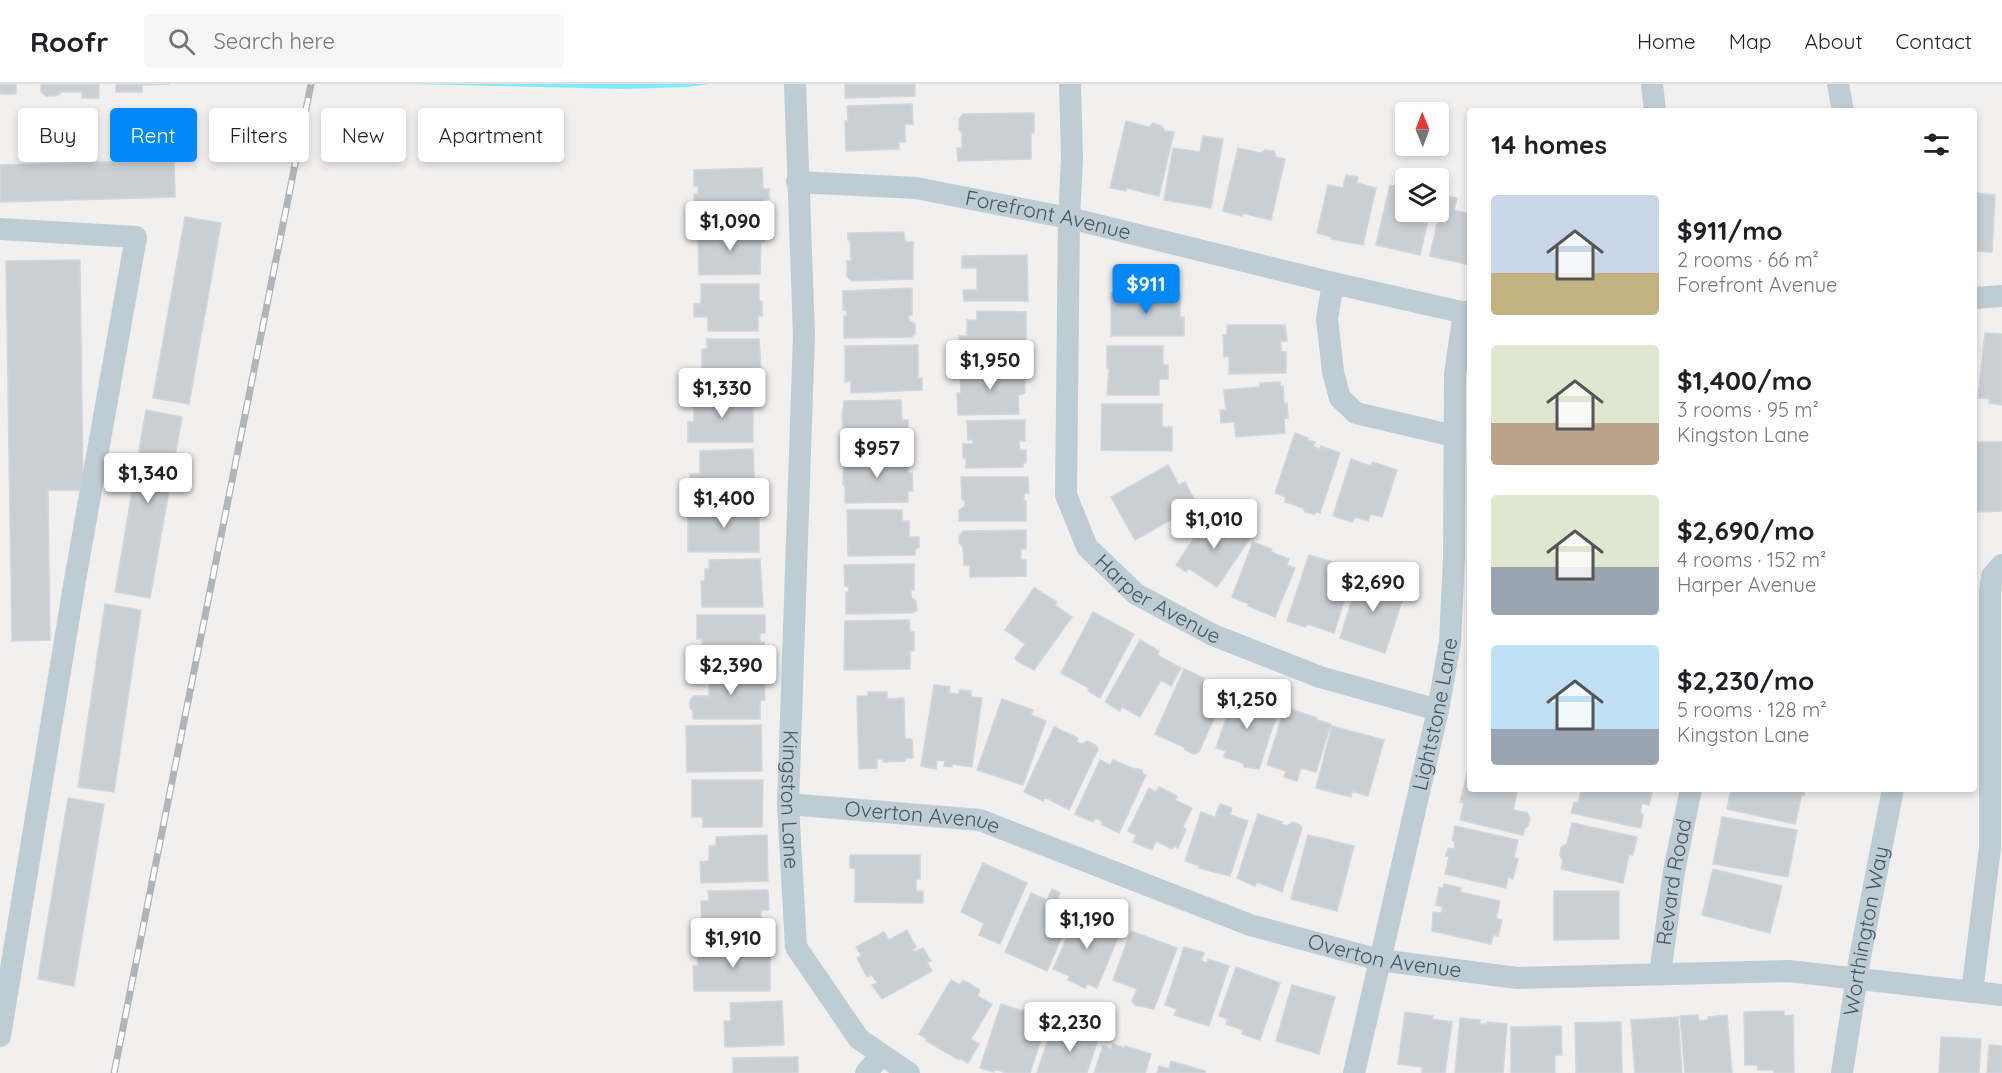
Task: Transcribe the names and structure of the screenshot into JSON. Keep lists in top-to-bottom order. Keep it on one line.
{"streets":{"street":["Forefront Avenue","Harper Avenue","Lightstone Lane","Kingston Lane","Overton Avenue","Revard Road","Worthington Way"]},"crossings":[["Forefront Avenue","Harper Avenue"],["Forefront Avenue","Lightstone Lane"],["Forefront Avenue","Kingston Lane"],["Harper Avenue","Lightstone Lane"],["Lightstone Lane","Overton Avenue"],["Kingston Lane","Overton Avenue"],["Overton Avenue","Revard Road"],["Overton Avenue","Worthington Way"]],"north":"top","page":{"header":"Roofr","search":"Search here","nav":["Home","Map","About","Contact"],"chip":["Buy","Rent","Filters","New","Apartment"],"heading":"14 homes","list":[{"name":"$911/mo","note":"2 rooms · 66 m² · Forefront Avenue"},{"name":"$1,400/mo","note":"3 rooms · 95 m² · Kingston Lane"},{"name":"$2,690/mo","note":"4 rooms · 152 m² · Harper Avenue"},{"name":"$2,230/mo","note":"5 rooms · 128 m² · Kingston Lane"}],"price":["$1,090","$911","$1,950","$1,330","$957","$1,340","$1,400","$1,010","$2,690","$2,390","$1,250","$1,190","$1,910","$2,230"]}}
